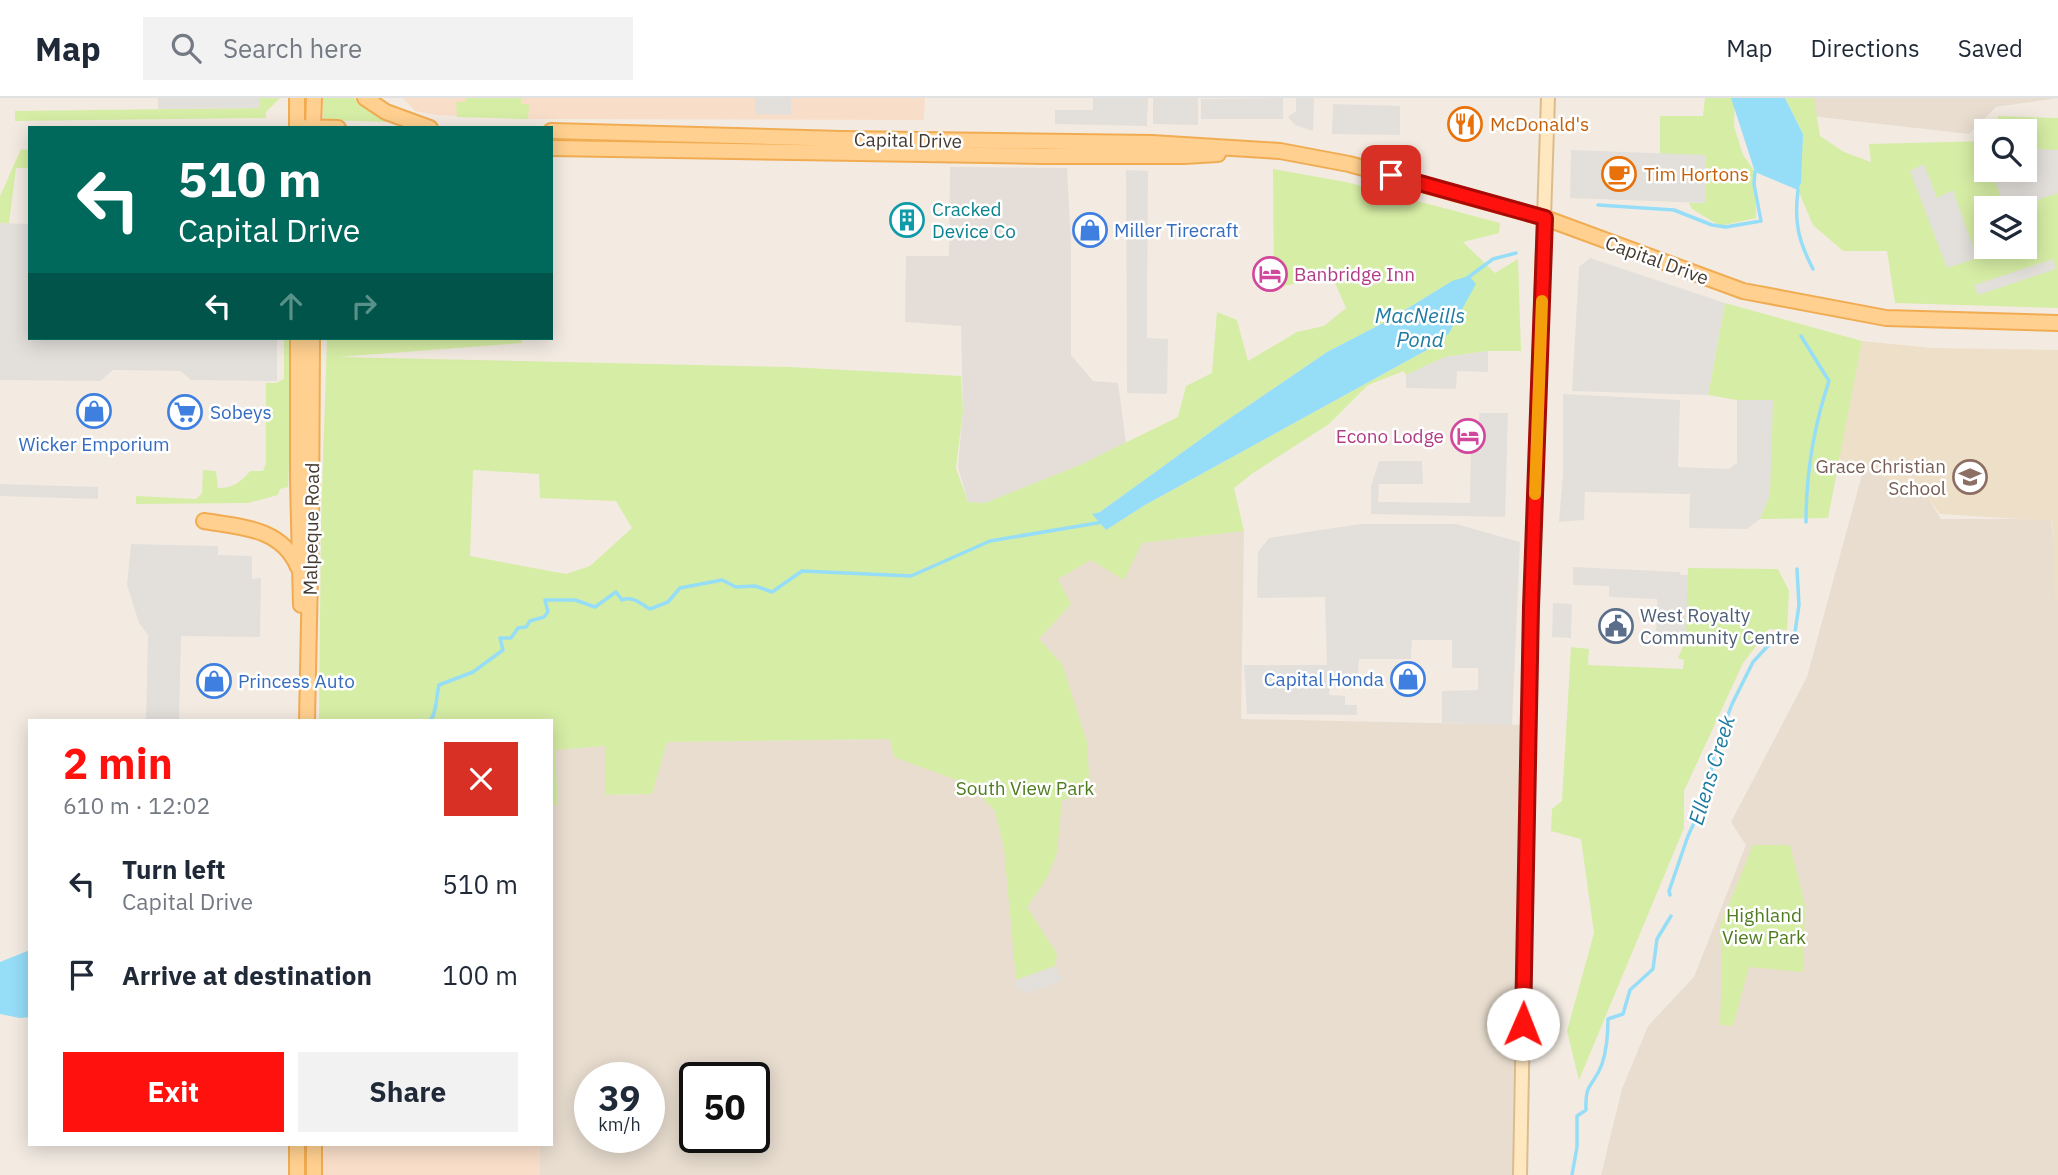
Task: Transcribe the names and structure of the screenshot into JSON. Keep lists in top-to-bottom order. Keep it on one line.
{"streets":{"main road":["Capital Drive","Malpeque Road"]},"water":["MacNeills Pond","Ellens Creek"],"parks":["South View Park","Highland View Park"],"places":{"restaurant":["McDonald's"],"cafe":["Tim Hortons"],"building":["Cracked Device Co"],"shop":["Miller Tirecraft","Wicker Emporium","Capital Honda","Princess Auto"],"hotel":["Banbridge Inn","Econo Lodge"],"supermarket":["Sobeys"],"school or university":["Grace Christian School"],"public building":["West Royalty Community Centre"]},"page":{"header":"Map","search":"Search here","nav":["Map","Directions","Saved"],"turn":["510 m","Capital Drive"],"heading":["2 min","610 m · 12:02"],"list":[{"name":"Turn left","note":"Capital Drive","value":"510 m"},{"name":"Arrive at destination","value":"100 m"}],"buttons":["Exit","Share"],"speed":"39 km/h","limit":"50"}}
